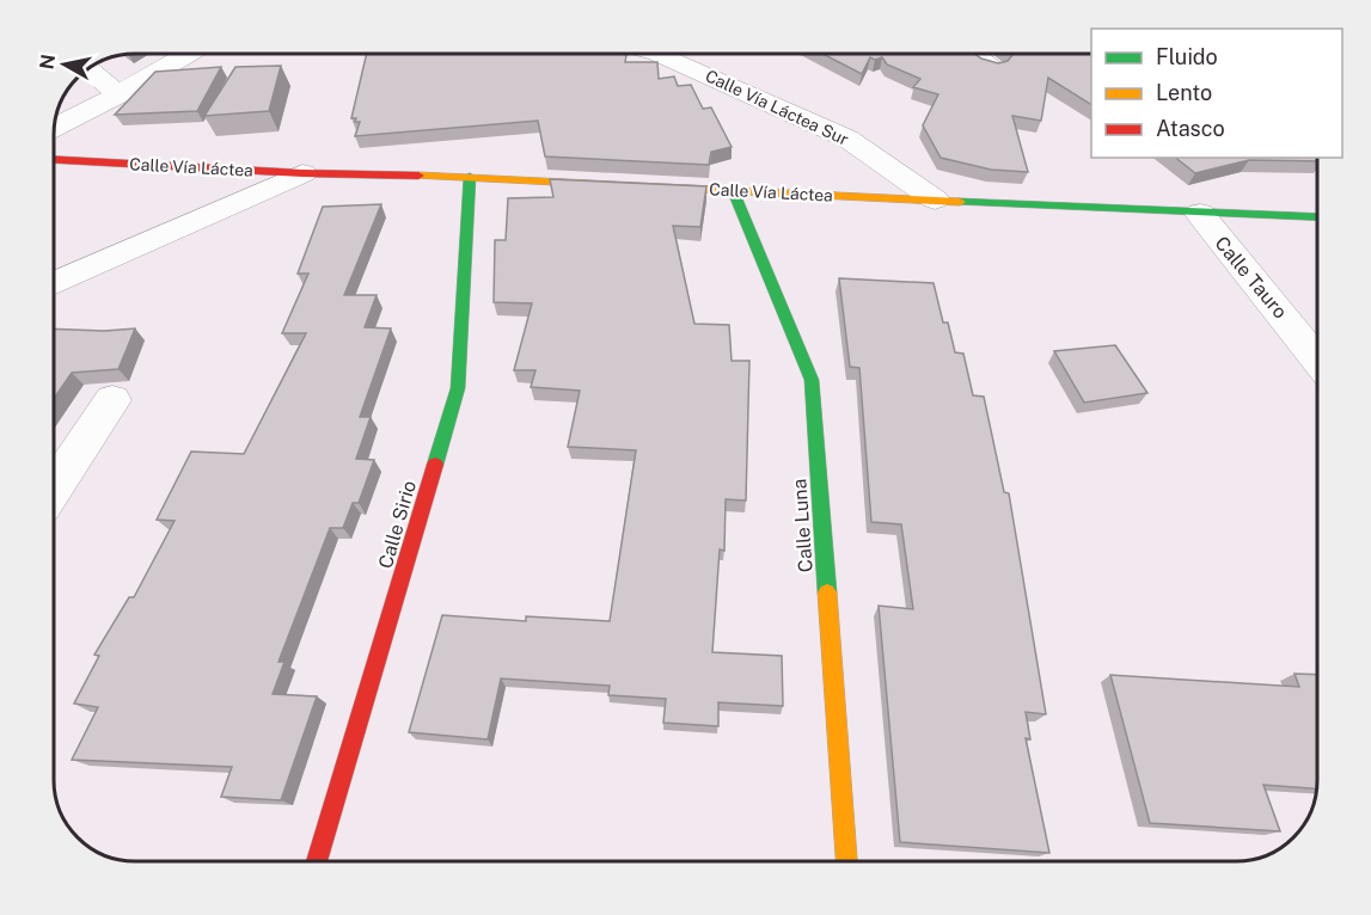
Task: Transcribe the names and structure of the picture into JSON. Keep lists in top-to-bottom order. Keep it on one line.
{"streets":{"street":["Calle Vía Láctea Sur","Calle Vía Láctea","Calle Tauro","Calle Sirio","Calle Luna"]},"crossings":[["Calle Vía Láctea Sur","Calle Vía Láctea"],["Calle Vía Láctea","Calle Tauro"],["Calle Vía Láctea","Calle Sirio"],["Calle Vía Láctea","Calle Luna"]],"legend":["Fluido","Lento","Atasco"],"north":"left"}
